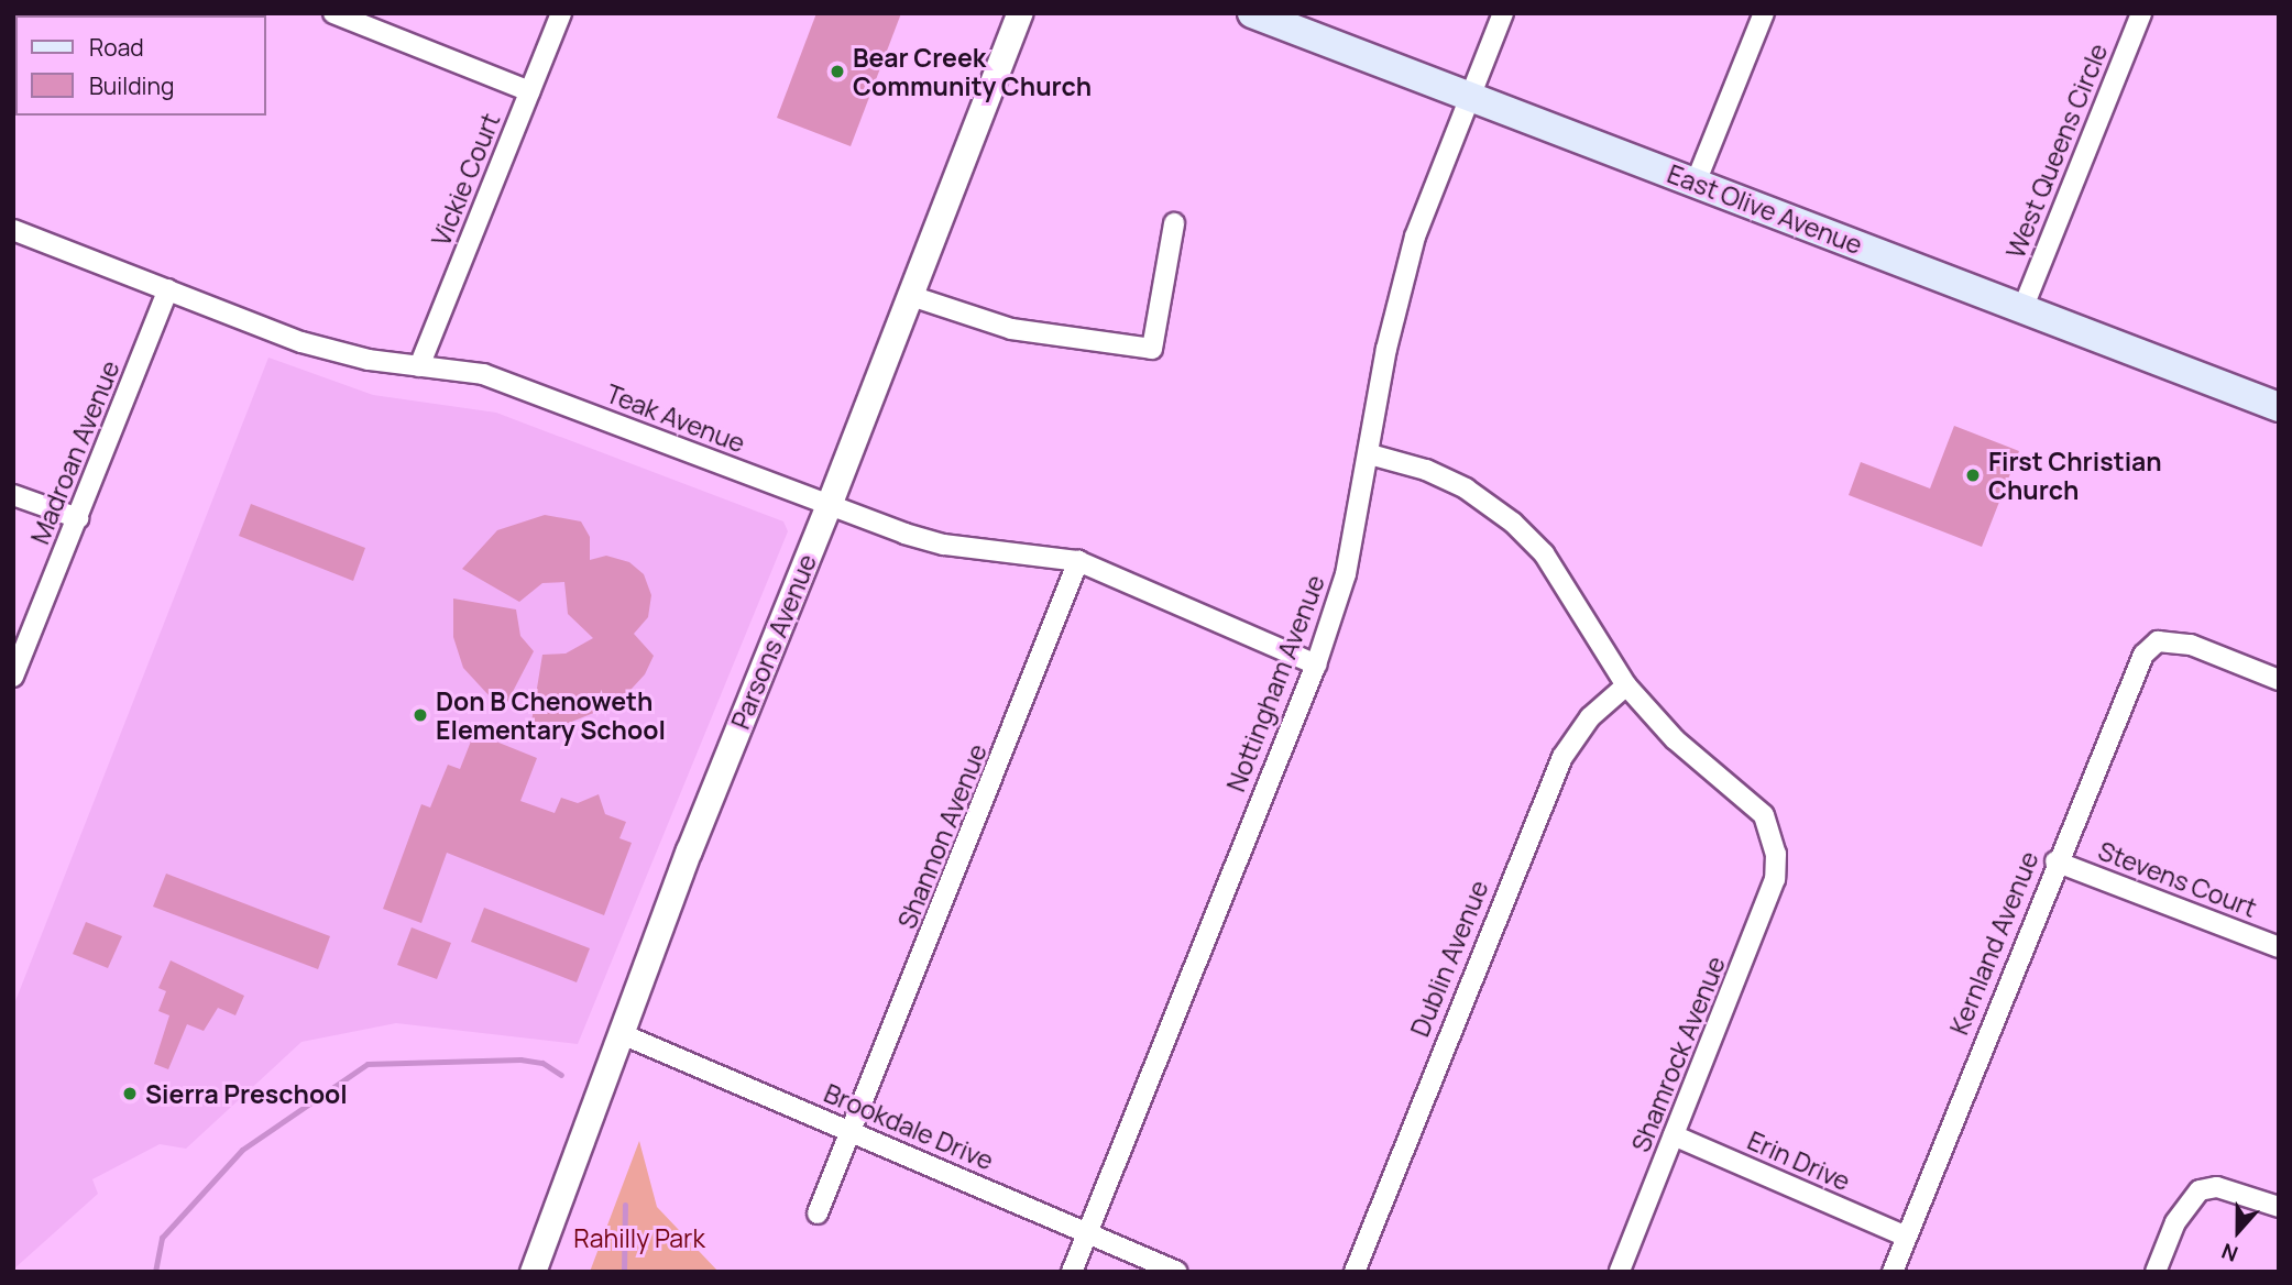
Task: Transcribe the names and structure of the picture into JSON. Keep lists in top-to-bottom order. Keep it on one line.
{"streets":{"main road":["East Olive Avenue"],"street":["West Queens Circle","Vickie Court","Teak Avenue","Madroan Avenue","Parsons Avenue","Nottingham Avenue","Shannon Avenue","Stevens Court","Kernland Avenue","Dublin Avenue","Shamrock Avenue","Brookdale Drive","Erin Drive"]},"crossings":[["West Queens Circle","East Olive Avenue"],["Vickie Court","Teak Avenue"],["East Olive Avenue","Nottingham Avenue"],["Teak Avenue","Madroan Avenue"],["Teak Avenue","Parsons Avenue"],["Teak Avenue","Nottingham Avenue"],["Teak Avenue","Shannon Avenue"],["Parsons Avenue","Brookdale Drive"],["Nottingham Avenue","Brookdale Drive"],["Shannon Avenue","Brookdale Drive"],["Stevens Court","Kernland Avenue"],["Kernland Avenue","Erin Drive"],["Dublin Avenue","Shamrock Avenue"],["Shamrock Avenue","Erin Drive"]],"parks":["Rahilly Park"],"places":["Bear Creek Community Church","First Christian Church","Don B Chenoweth Elementary School","Sierra Preschool"],"legend":["Road","Building"],"north":"bottom"}
